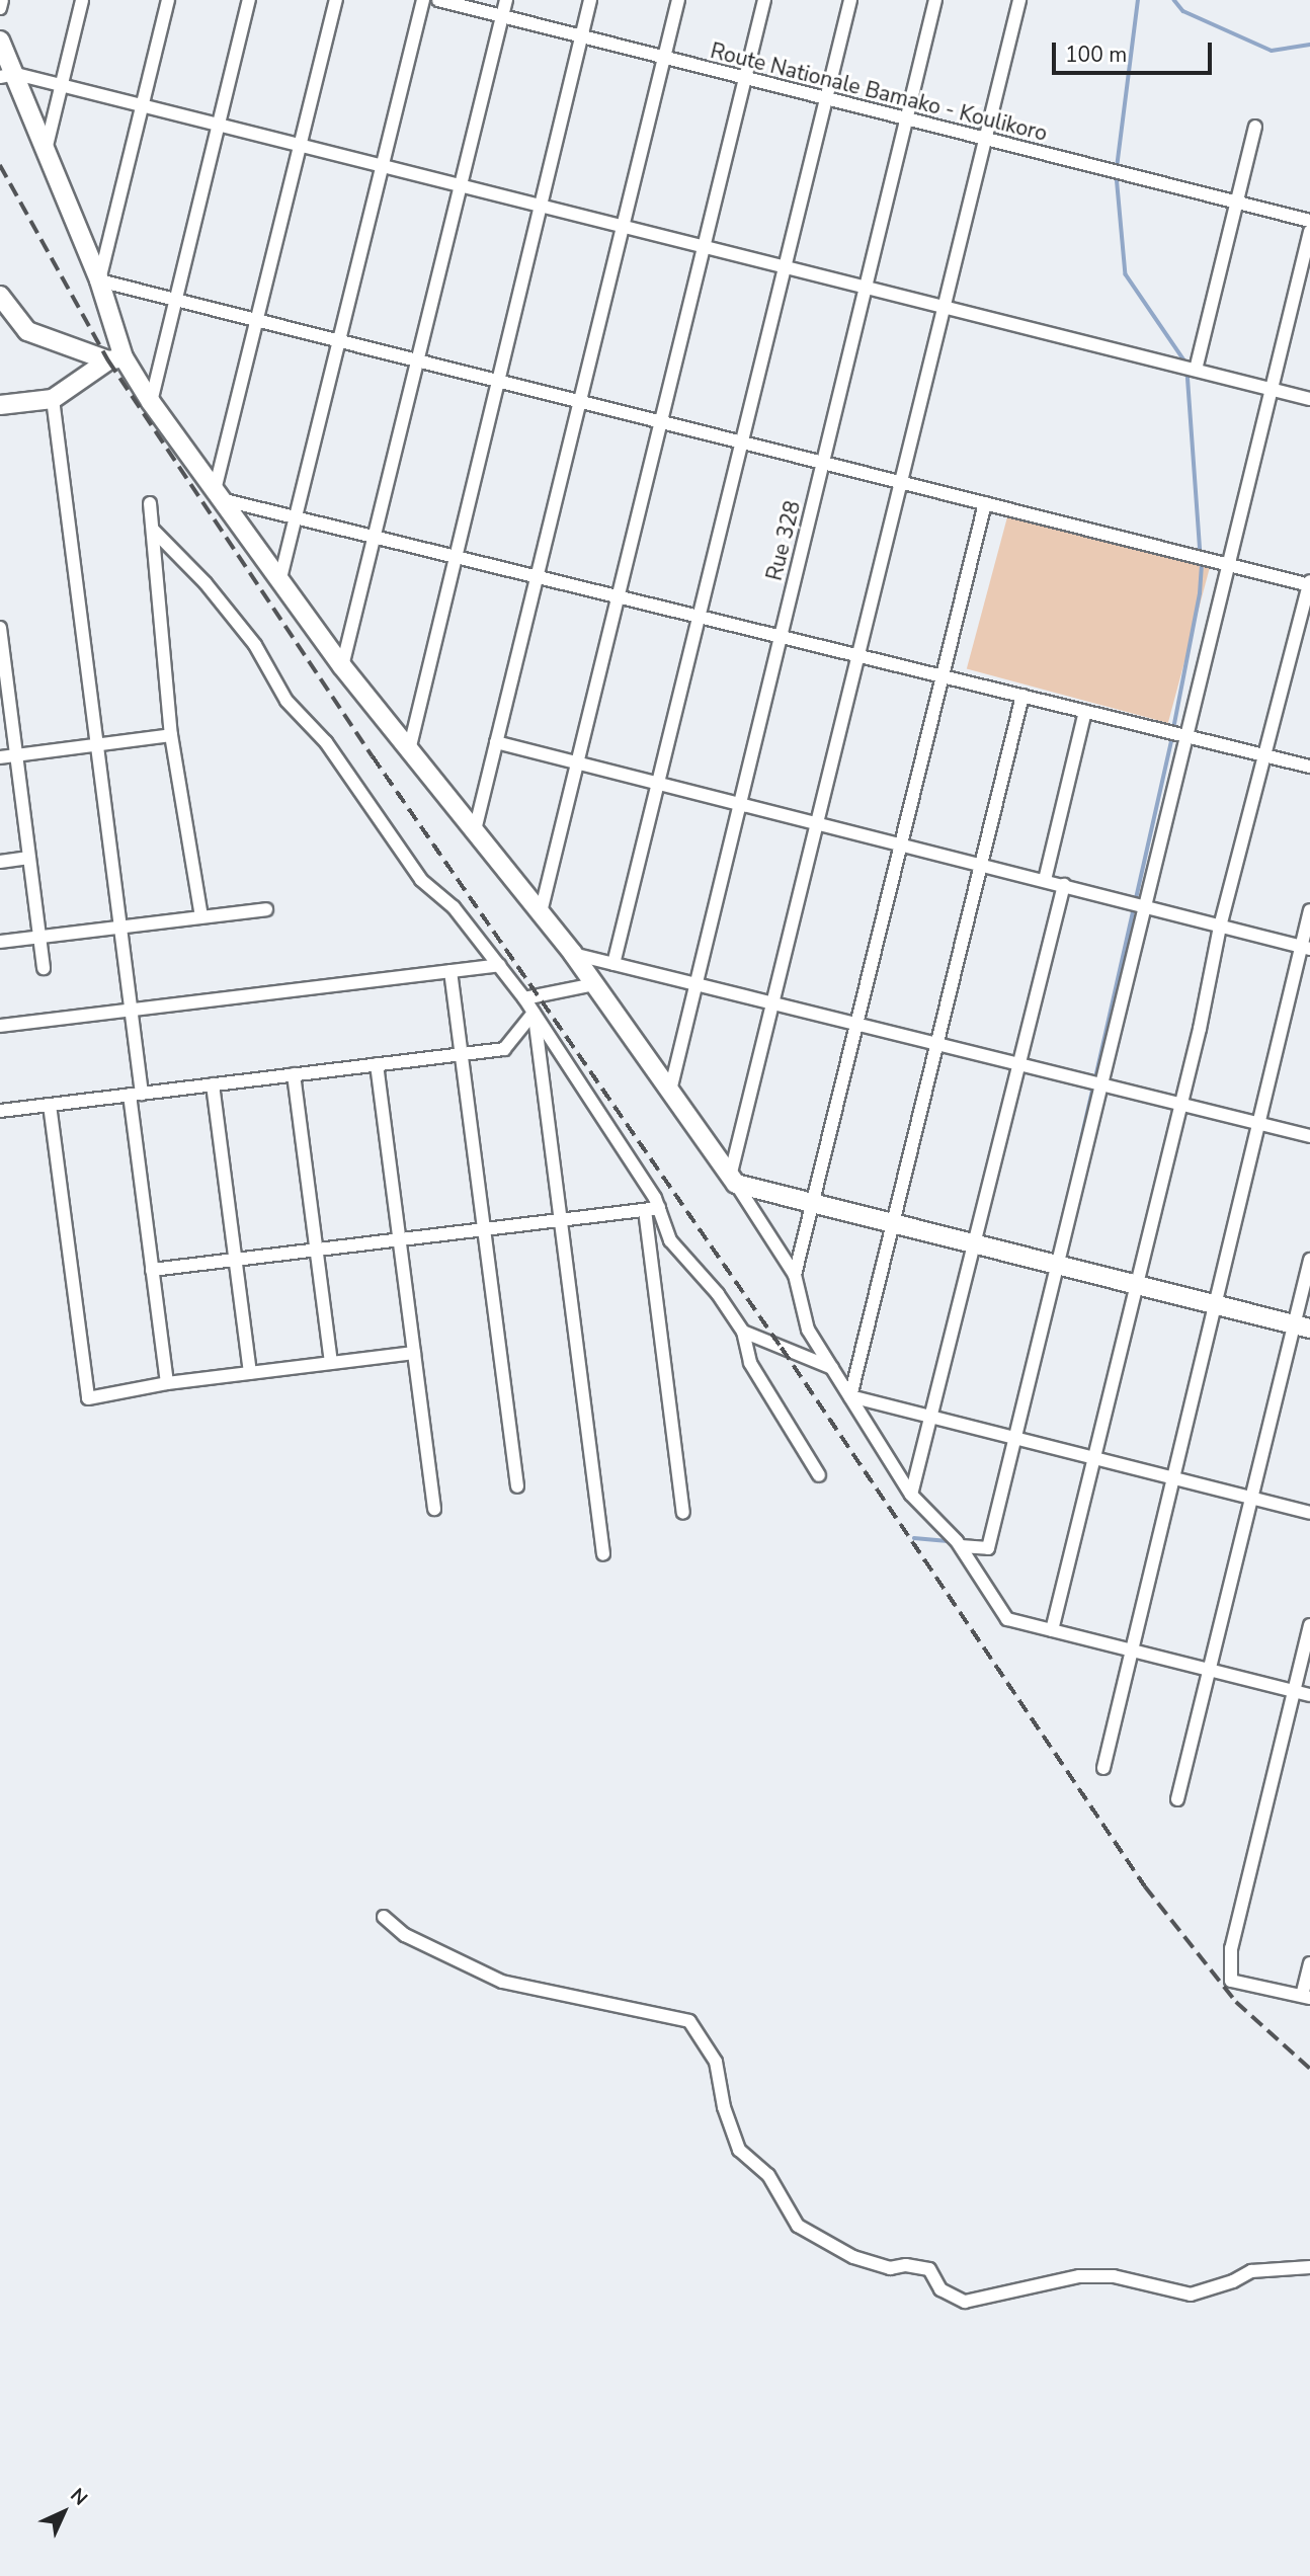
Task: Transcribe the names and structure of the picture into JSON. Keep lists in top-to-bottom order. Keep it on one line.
{"streets":{"street":["Route Nationale Bamako - Koulikoro","Rue 328"]},"crossings":[["Route Nationale Bamako - Koulikoro","Rue 328"]],"scale_bar":"100 m","north":"top right"}
